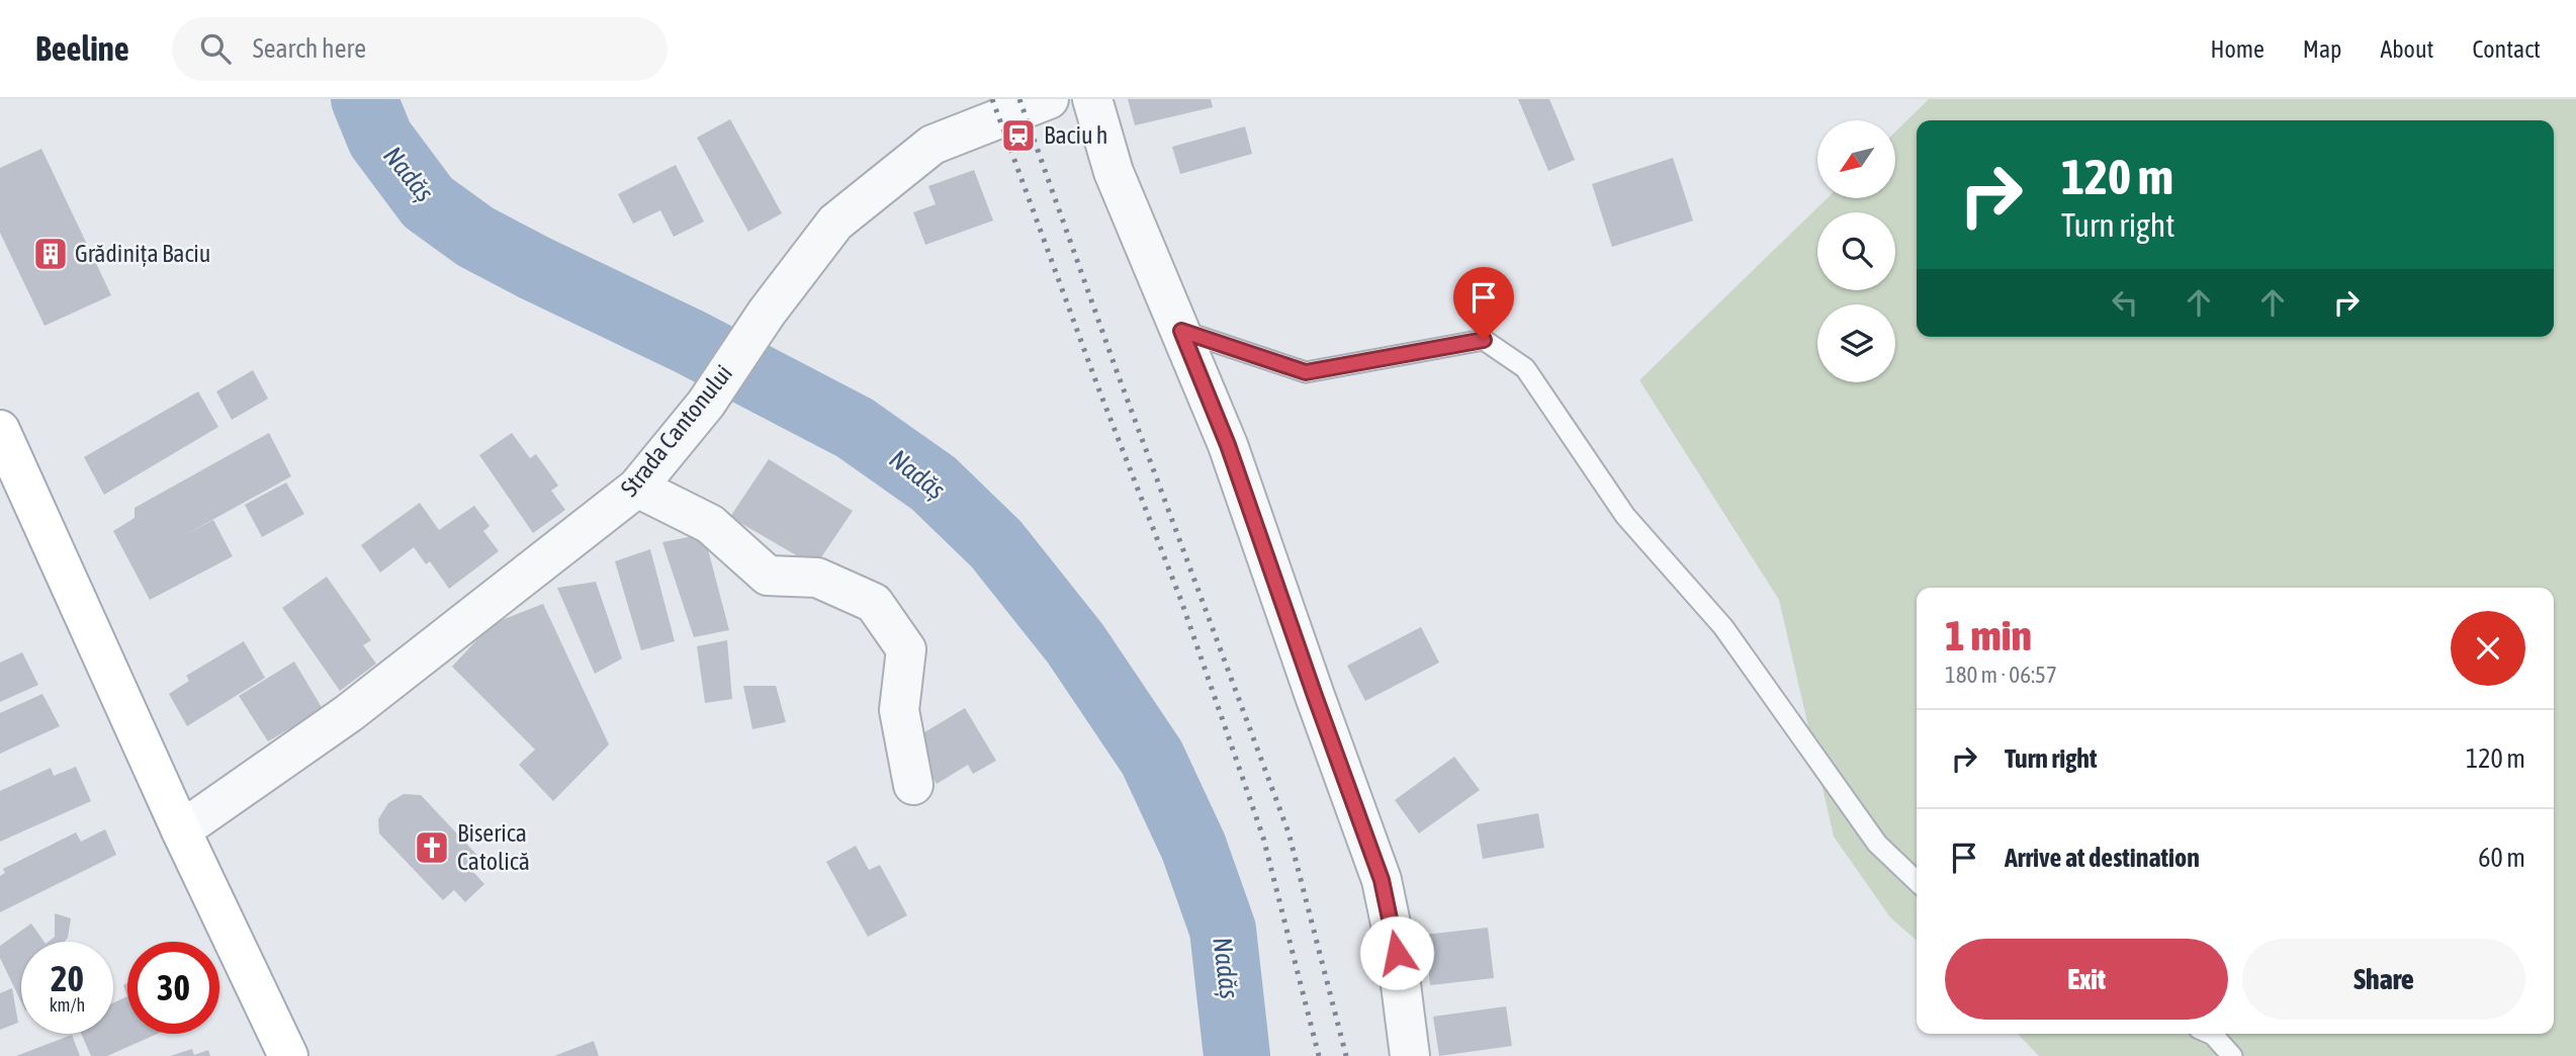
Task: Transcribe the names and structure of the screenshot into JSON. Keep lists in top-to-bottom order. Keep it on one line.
{"streets":{"street":["Strada Cantonului"]},"water":["Nadăș"],"places":{"station":["Baciu h"],"building":["Grădinița Baciu"],"church":["Biserica Catolică"]},"north":"bottom left","page":{"header":"Beeline","search":"Search here","nav":["Home","Map","About","Contact"],"turn":["120 m","Turn right"],"heading":["1 min","180 m · 06:57"],"list":[{"name":"Turn right","value":"120 m"},{"name":"Arrive at destination","value":"60 m"}],"buttons":["Exit","Share"],"speed":"20 km/h","limit":"30"}}
